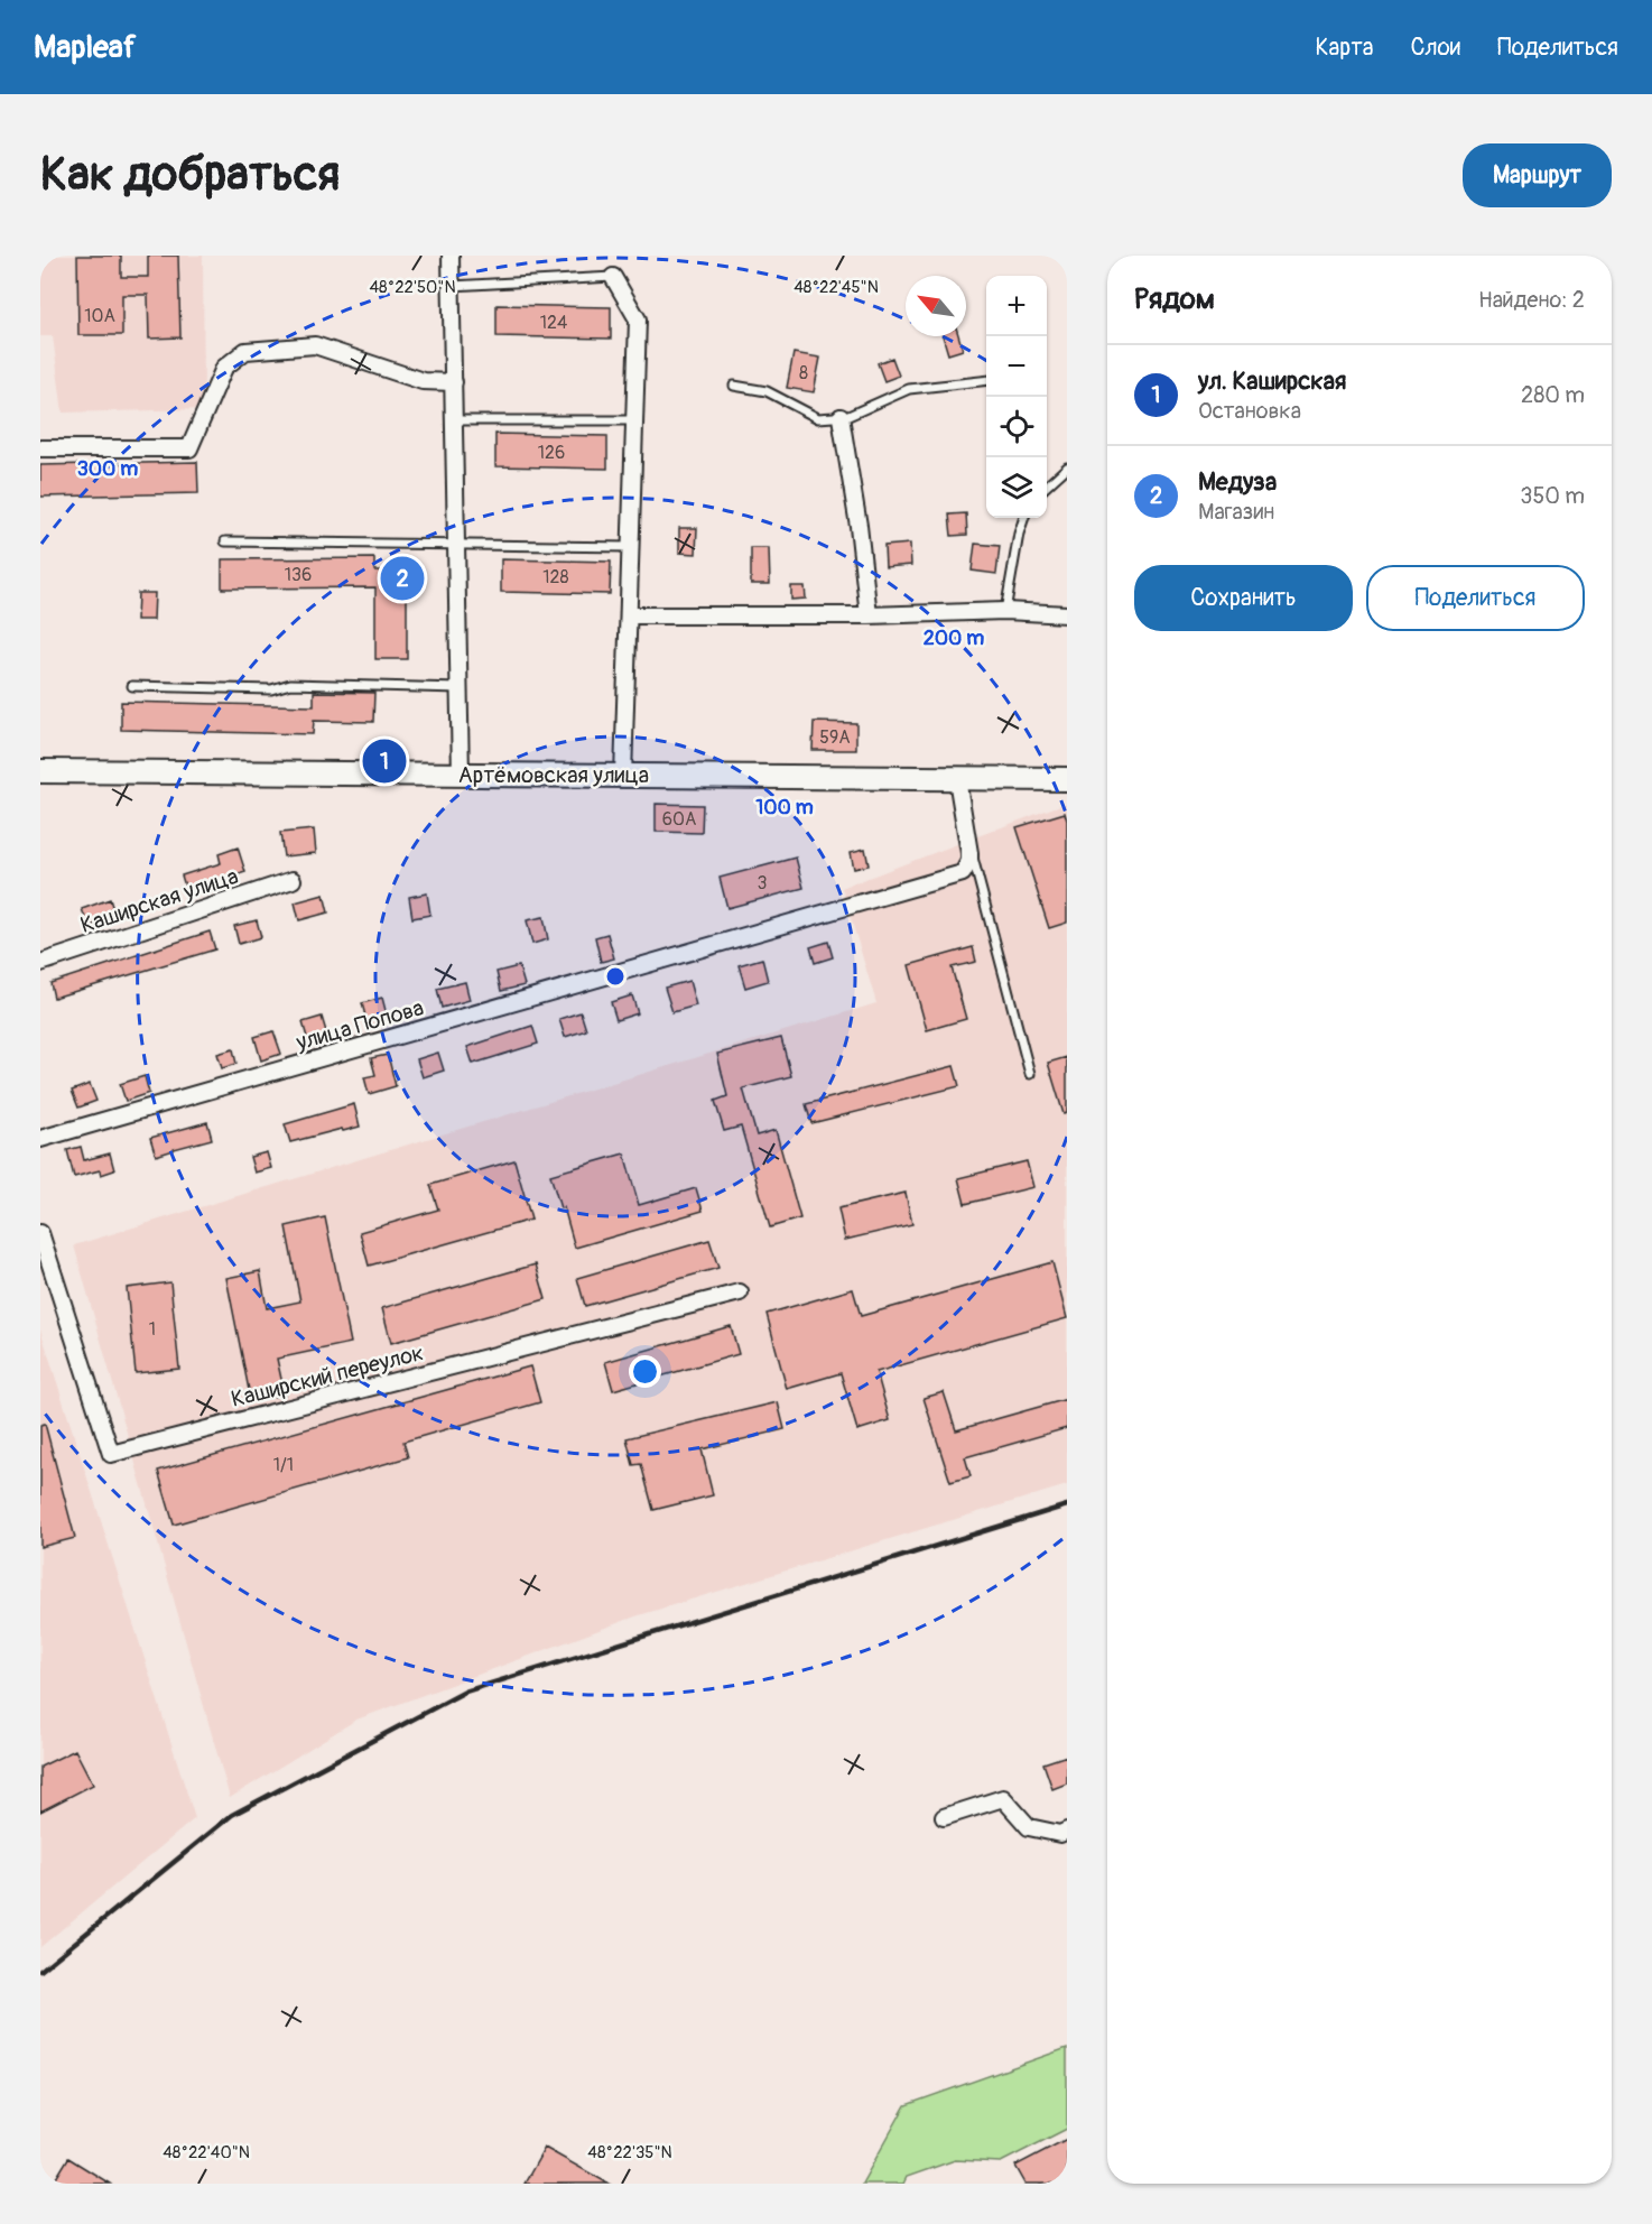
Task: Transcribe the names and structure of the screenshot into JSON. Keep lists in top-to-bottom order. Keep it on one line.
{"streets":{"street":["Артёмовская улица","Каширская улица","улица Попова","Каширский переулок"]},"house_numbers":["10А","124","8","126","136","128","59А","60А","3","1","1/1"],"north":"top left","page":{"header":"Mapleaf","nav":["Карта","Слои","Поделиться"],"buttons":["Маршрут",["Сохранить","Поделиться"]],"title":"Как добраться","heading":["Рядом","Найдено: 2"],"map_buttons":["+","−"],"list":[{"mark":"1","name":"ул. Каширская","note":"Остановка","value":"280 m"},{"mark":"2","name":"Медуза","note":"Магазин","value":"350 m"}],"pins":["2","1"]},"coordinates":["48°22'50\"N","48°22'45\"N","48°22'40\"N","48°22'35\"N"],"rings":["300 m","200 m","100 m"]}
